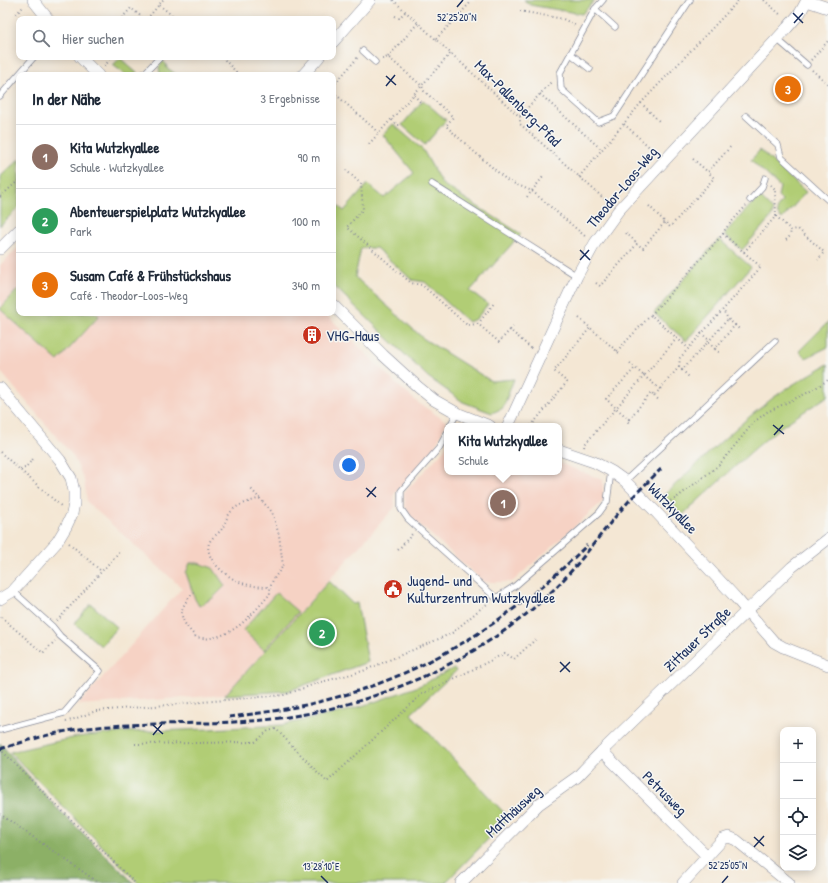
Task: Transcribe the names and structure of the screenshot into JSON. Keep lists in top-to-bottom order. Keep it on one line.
{"streets":{"street":["Theodor-Loos-Weg","Wutzkyallee","Zittauer Straße","Petrusweg","Matthäusweg"],"path":["Max-Pallenberg-Pfad"]},"crossings":[["Wutzkyallee","Zittauer Straße"],["Zittauer Straße","Petrusweg"],["Zittauer Straße","Matthäusweg"]],"places":{"building":["VHG-Haus"],"public building":["Jugend- und Kulturzentrum Wutzkyallee"]},"page":{"search":"Hier suchen","heading":["In der Nähe","3 Ergebnisse"],"pins":["3","1","2"],"list":[{"mark":"1","name":"Kita Wutzkyallee","note":"Schule · Wutzkyallee","value":"90 m"},{"mark":"2","name":"Abenteuerspielplatz Wutzkyallee","note":"Park","value":"100 m"},{"mark":"3","name":"Susam Café & Frühstückshaus","note":"Café · Theodor-Loos-Weg","value":"340 m"}],"popup":["Kita Wutzkyallee","Schule"],"map_buttons":["+","−"]},"coordinates":["52°25'20\"N","52°25'05\"N","13°28'10\"E"]}
